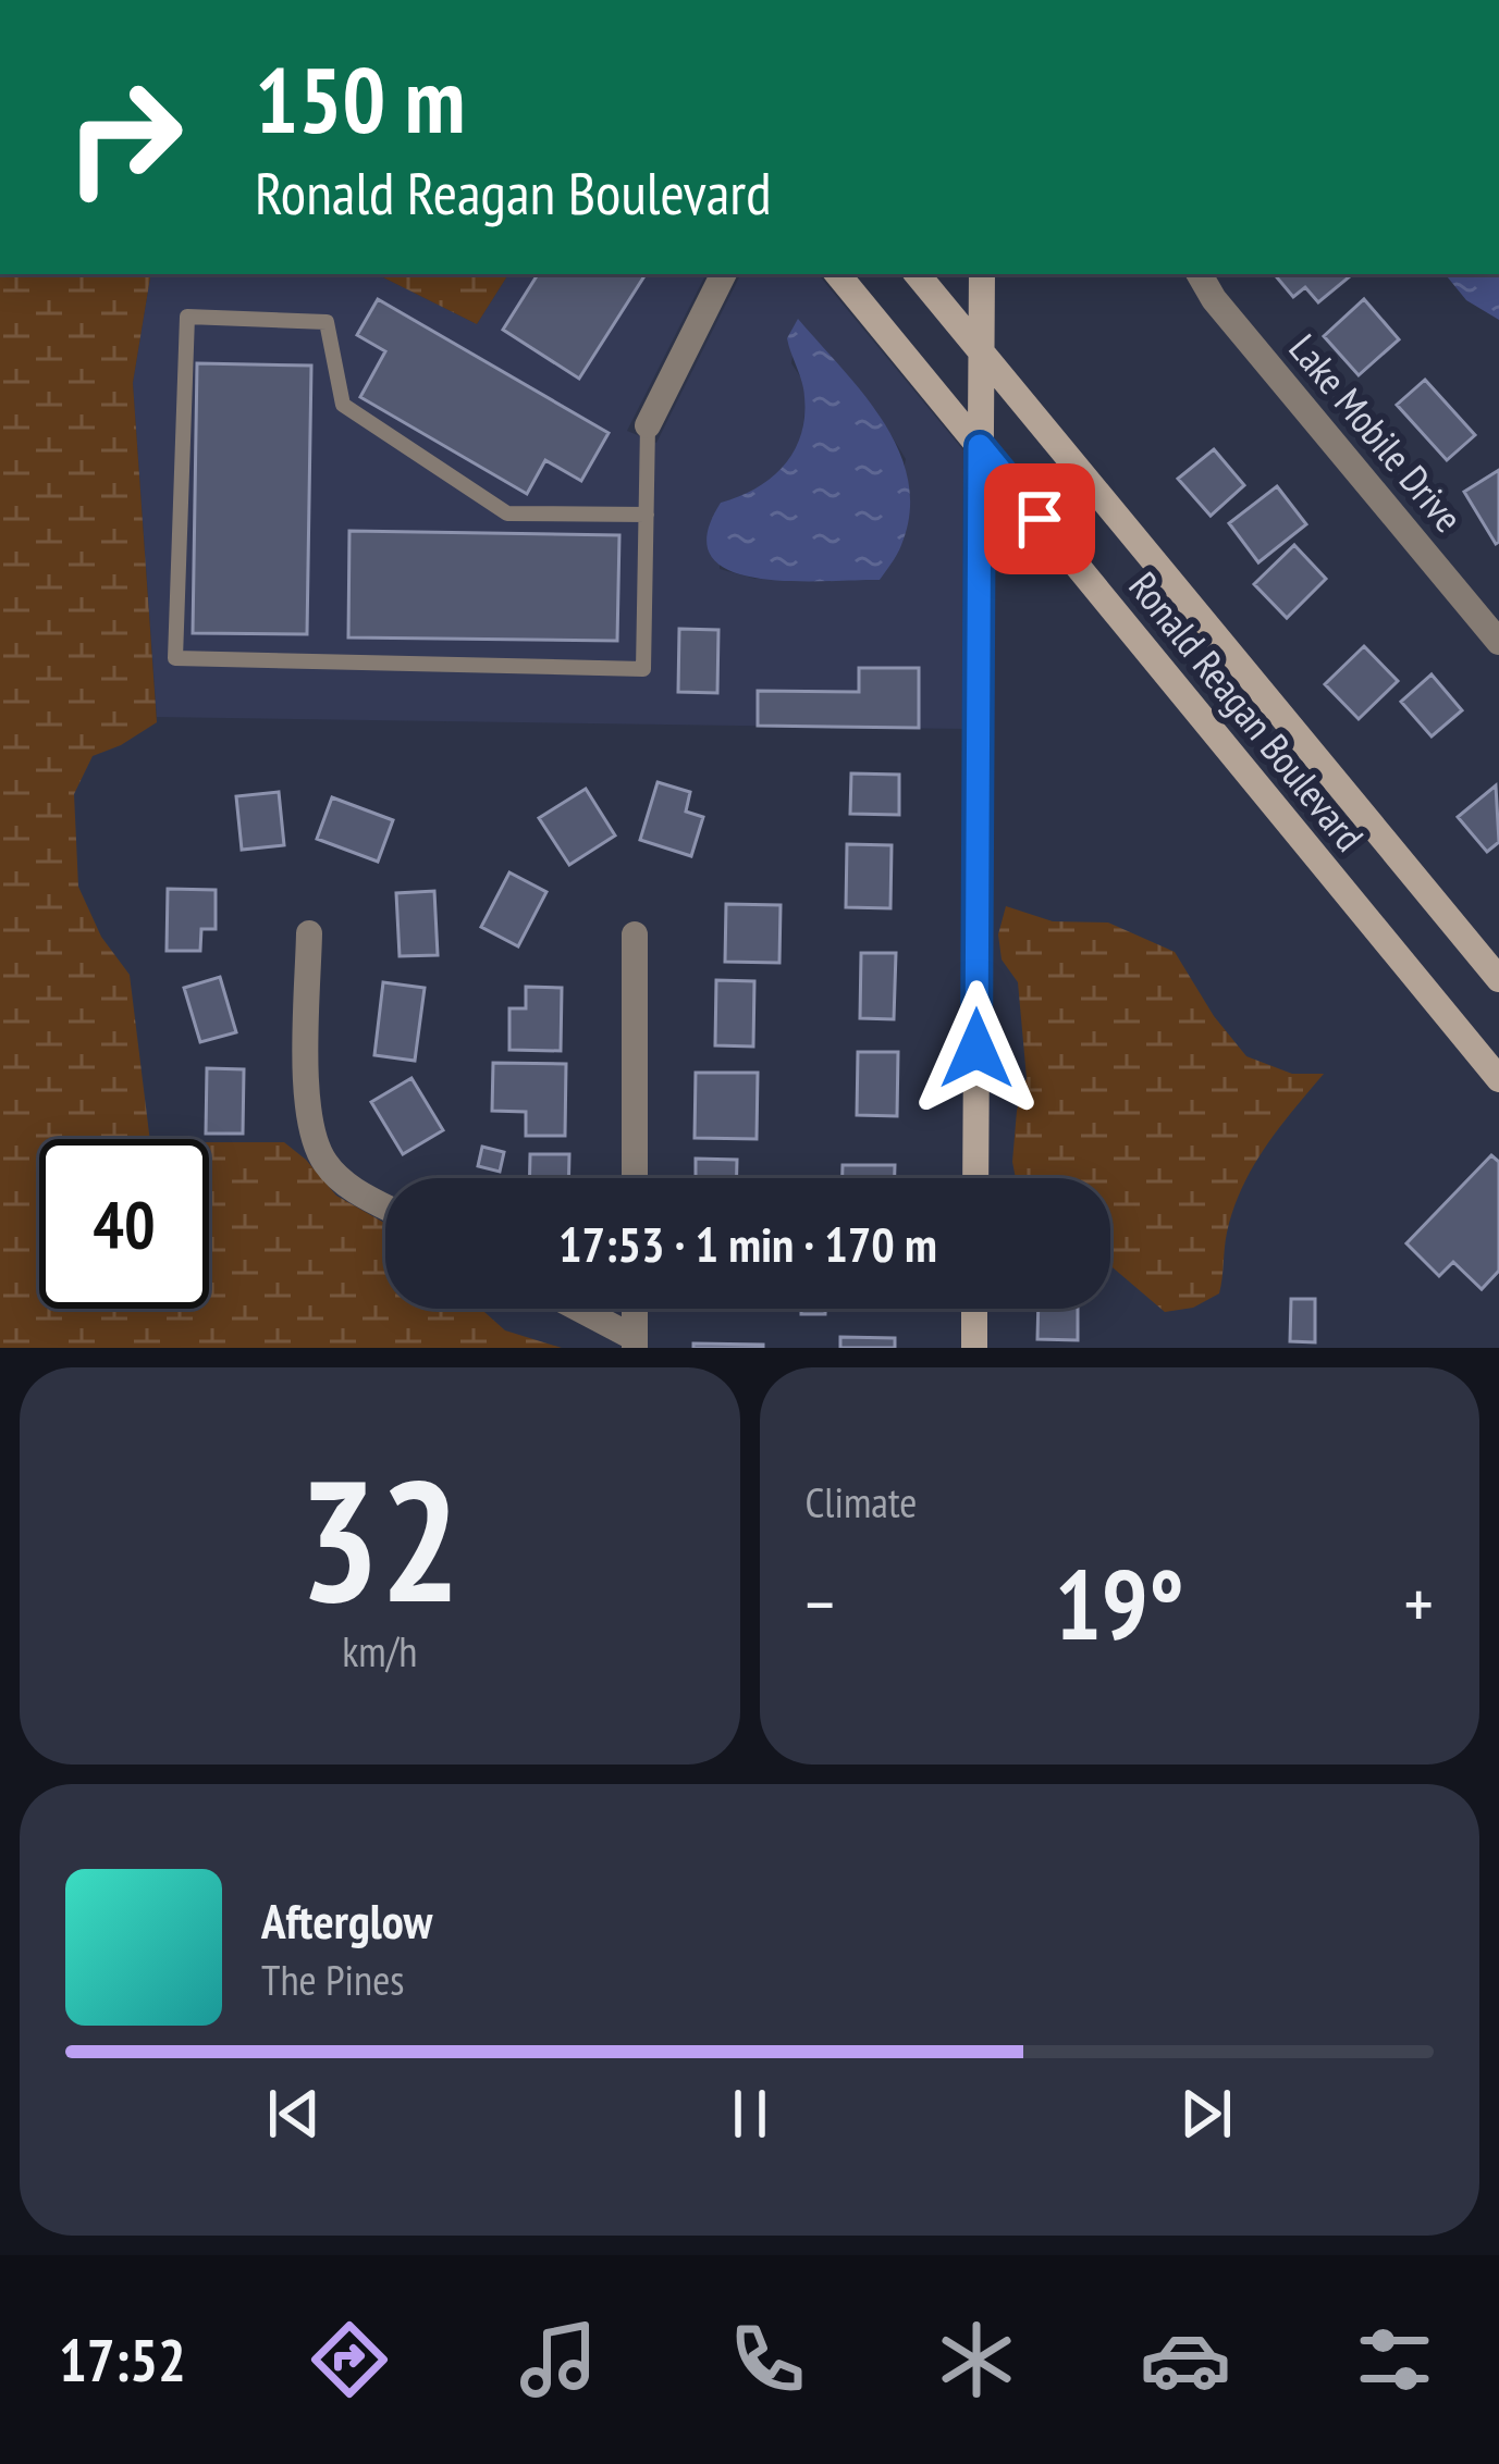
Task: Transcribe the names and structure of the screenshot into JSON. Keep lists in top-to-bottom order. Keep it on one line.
{"streets":{"main road":["Ronald Reagan Boulevard"],"street":["Lake Mobile Drive"]},"page":{"turn":["150 m","Ronald Reagan Boulevard"],"limit":"40","trip":"17:53 · 1 min · 170 m","tile":[["32","km/h"],"Climate"],"heat":["−","19°","+"],"song":["Afterglow","The Pines"],"tabs":"17:52"}}
